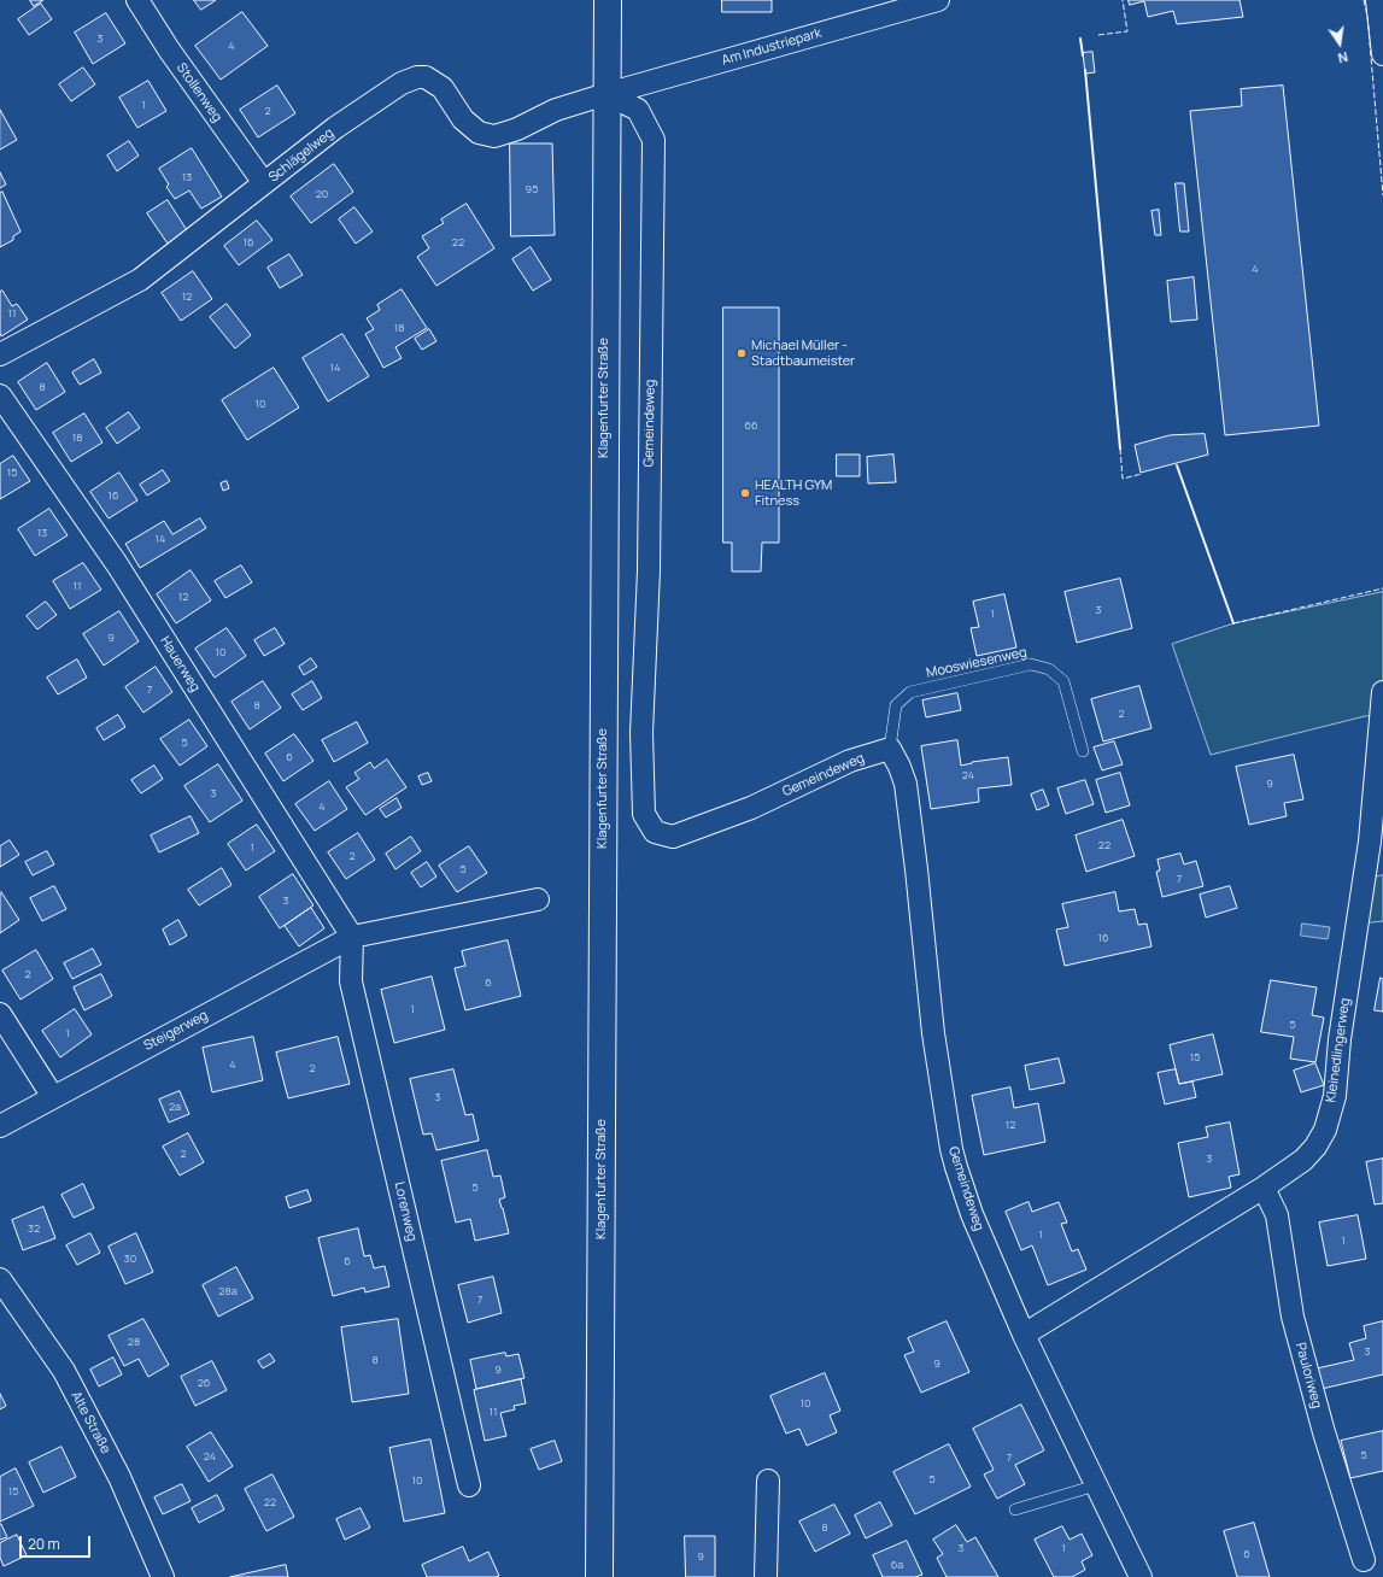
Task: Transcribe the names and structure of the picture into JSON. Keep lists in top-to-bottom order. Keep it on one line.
{"streets":{"main road":["Klagenfurter Straße"],"street":["Am Industriepark","Stollenweg","Schlägelweg","Gemeindeweg","Hauerweg","Steigerweg","Kleinedlingerweg","Lorenweg","Pauloriweg","Alte Straße"],"lane":["Mooswiesenweg"]},"crossings":[["Am Industriepark","Schlägelweg"],["Am Industriepark","Klagenfurter Straße"],["Am Industriepark","Gemeindeweg"],["Stollenweg","Schlägelweg"],["Schlägelweg","Klagenfurter Straße"],["Schlägelweg","Gemeindeweg"],["Klagenfurter Straße","Gemeindeweg"],["Gemeindeweg","Mooswiesenweg"],["Gemeindeweg","Kleinedlingerweg"],["Hauerweg","Steigerweg"],["Hauerweg","Lorenweg"],["Steigerweg","Lorenweg"],["Kleinedlingerweg","Pauloriweg"]],"places":["Michael Müller - Stadtbaumeister","HEALTH GYM Fitness"],"house_numbers":["3","4","1","2","13","95","20","16","22","4","12","11","18","14","8","10","66","18","15","16","13","14","11","12","3","1","9","10","7","8","2","5","6","24","9","3","4","22","1","2","5","7","3","16","2","6","1","5","1","15","4","2","3","2a","12","2","3","5","32","1","1","30","6","28a","7","28","3","8","9","9","26","10","11","5","24","7","5","10","15","22","8","3","1","6","9","6a"],"scale_bar":"20 m","north":"bottom"}
